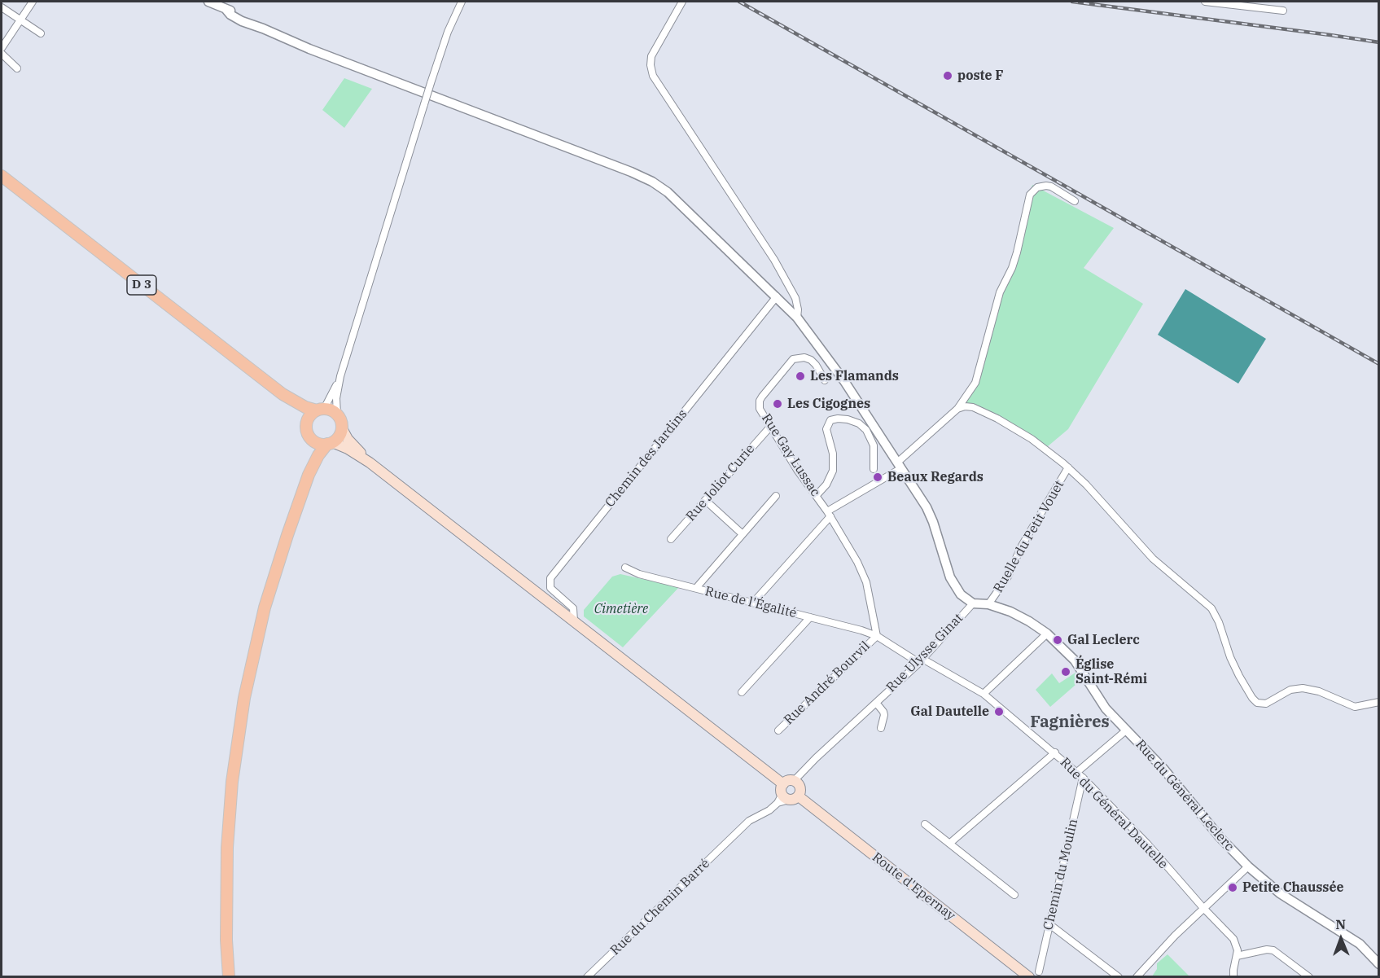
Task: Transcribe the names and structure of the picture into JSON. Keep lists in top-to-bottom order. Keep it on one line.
{"streets":{"main road":["D 3","Route d'Epernay"],"street":["Rue Gay Lussac","Chemin des Jardins","Rue Joliot Curie","Ruelle du Petit Vouet","Rue de l'Égalité","Rue Ulysse Ginat","Rue André Bourvil","Rue du Général Leclerc","Rue du Général Dautelle","Chemin du Moulin","Rue du Chemin Barré"]},"crossings":[["Rue Gay Lussac","Rue Joliot Curie"],["Chemin des Jardins","Route d'Epernay"],["Ruelle du Petit Vouet","Rue du Général Leclerc"],["Rue de l'Égalité","Rue André Bourvil"],["Rue de l'Égalité","Rue du Général Dautelle"],["Rue Ulysse Ginat","Rue du Général Leclerc"],["Rue Ulysse Ginat","Rue du Général Dautelle"],["Rue André Bourvil","Rue du Général Dautelle"],["Rue du Général Dautelle","Chemin du Moulin"],["Route d'Epernay","Rue du Chemin Barré"]],"districts":["Fagnières"],"parks":["Cimetière"],"places":["poste F","Les Flamands","Les Cigognes","Beaux Regards","Gal Leclerc","Église Saint-Rémi","Gal Dautelle","Petite Chaussée"],"north":"top"}
